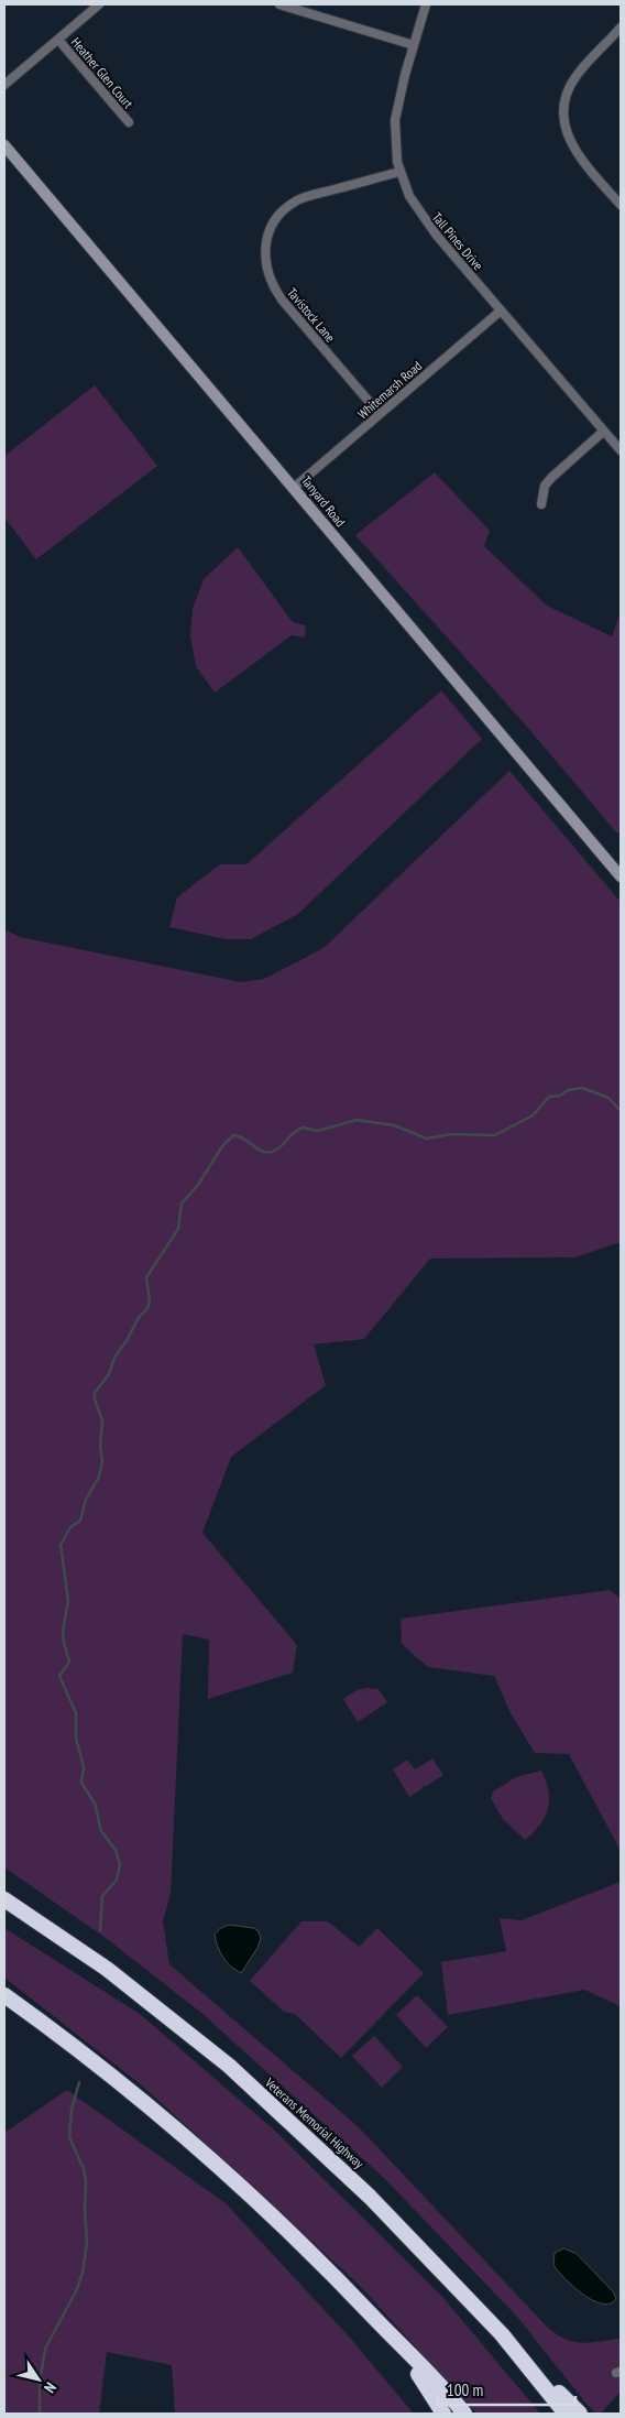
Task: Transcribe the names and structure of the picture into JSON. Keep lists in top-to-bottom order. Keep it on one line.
{"streets":{"highway":["Veterans Memorial Highway"],"street":["Heather Glen Court","Tall Pines Drive","Tavistock Lane","Whitemarsh Road","Tanyard Road"]},"crossings":[["Tall Pines Drive","Tavistock Lane"],["Tall Pines Drive","Whitemarsh Road"],["Tavistock Lane","Whitemarsh Road"],["Whitemarsh Road","Tanyard Road"]],"scale_bar":"100 m","north":"bottom right"}
